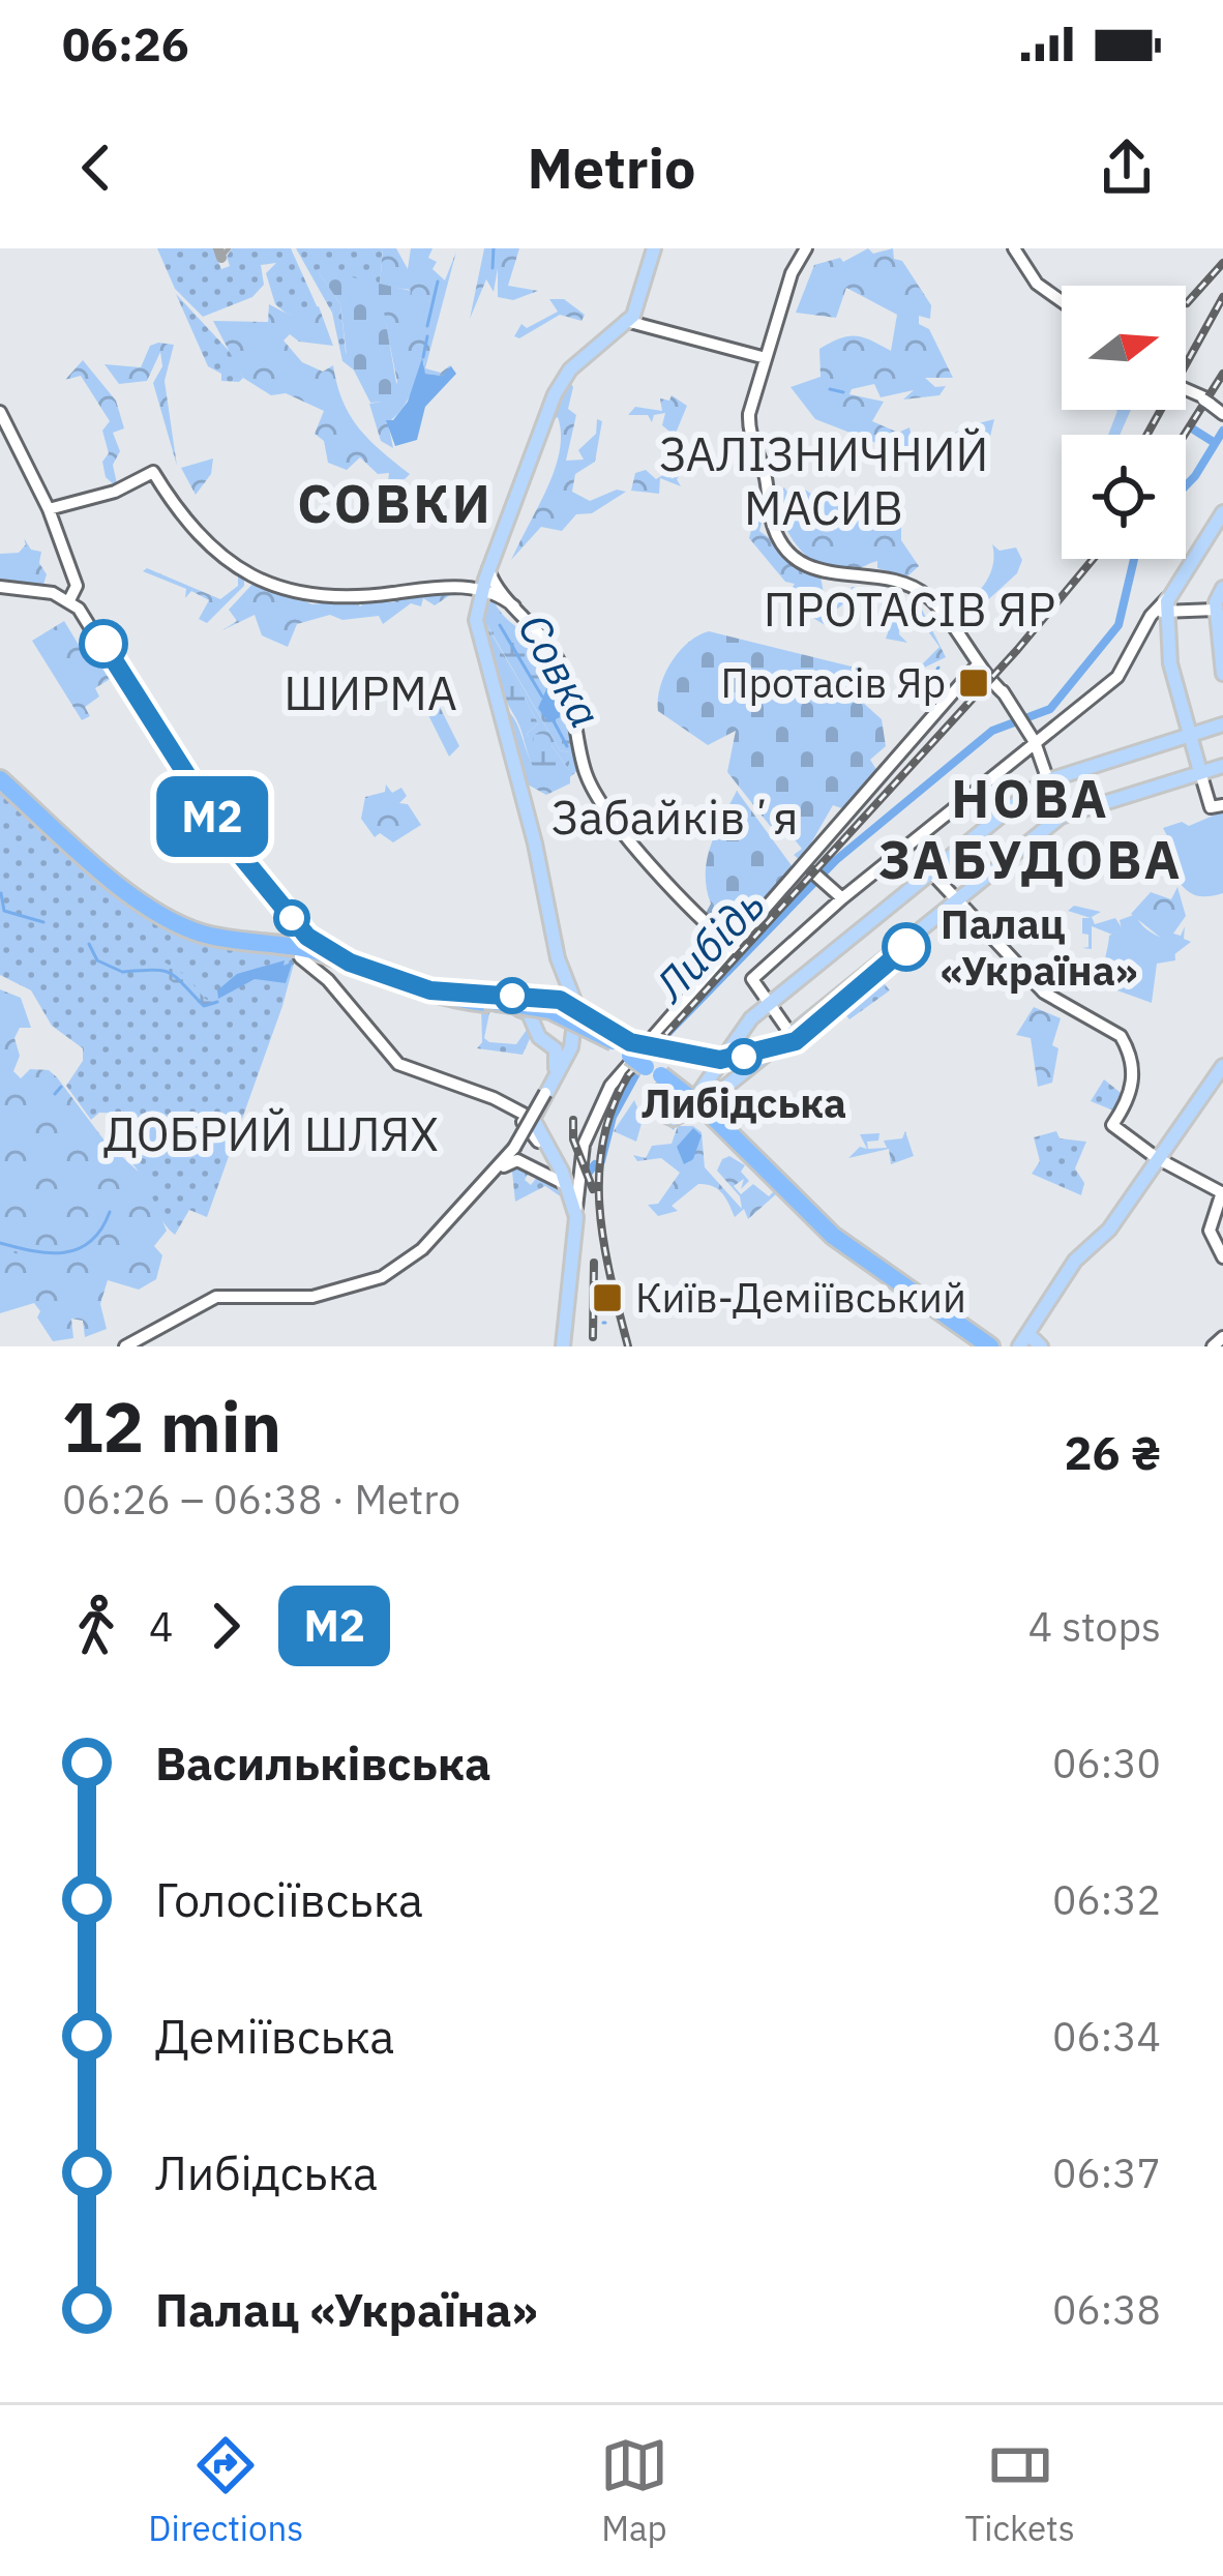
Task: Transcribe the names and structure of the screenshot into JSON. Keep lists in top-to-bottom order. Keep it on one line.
{"districts":["ЗАЛІЗНИЧНИЙ МАСИВ","СОВКИ","ПРОТАСІВ ЯР","ШИРМА","НОВА ЗАБУДОВА","Забайківʼя","ДОБРИЙ ШЛЯХ"],"water":["Совка","Либідь"],"places":{"transit":["Протасів Яр","Київ-Деміївський"],"other":["Палац «Україна»","Либідська"]},"lines":["metro line M2"],"north":"right","page":{"status":"06:26","header":"Metrio","on_map":"M2","heading":["12 min","06:26 – 06:38 · Metro","26 ₴"],"legs":["4","M2","4 stops"],"list":[{"name":"Васильківська","value":"06:30"},{"name":"Голосіївська","value":"06:32"},{"name":"Деміївська","value":"06:34"},{"name":"Либідська","value":"06:37"},{"name":"Палац «Україна»","value":"06:38"}],"tabs":["Directions","Map","Tickets"]}}
